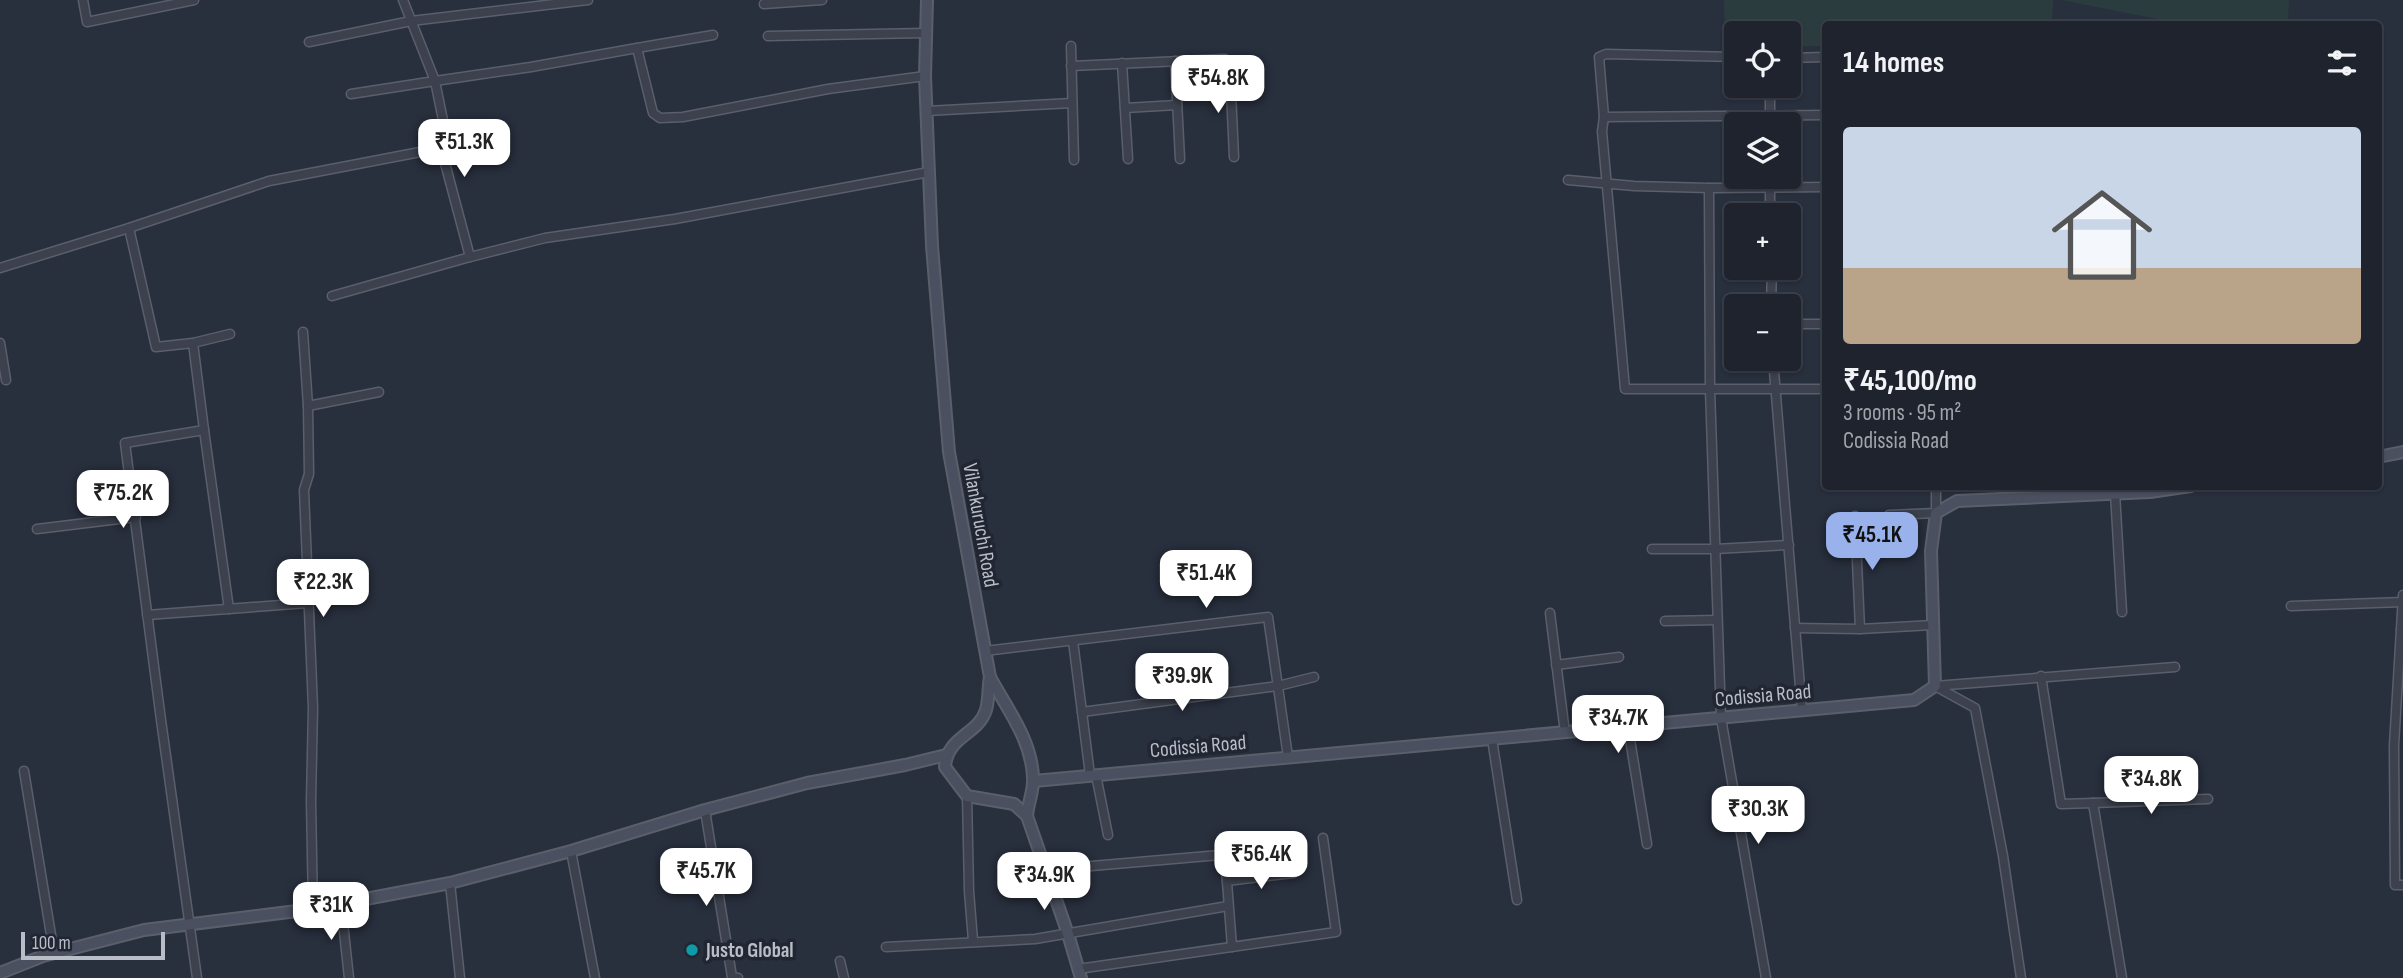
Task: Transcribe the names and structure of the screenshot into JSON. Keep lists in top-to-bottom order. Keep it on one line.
{"streets":{"street":["Vilankuruchi Road","Codissia Road"]},"places":["Justo Global"],"scale_bar":"100 m","page":{"map_buttons":["+","−"],"heading":"14 homes","price":["₹54.8K","₹51.3K","₹75.2K","₹45.1K","₹51.4K","₹22.3K","₹39.9K","₹34.7K","₹34.8K","₹30.3K","₹56.4K","₹45.7K","₹34.9K","₹31K"],"list":[{"name":"₹45,100/mo","note":"3 rooms · 95 m² · Codissia Road"}],"scale":"100 m"}}
